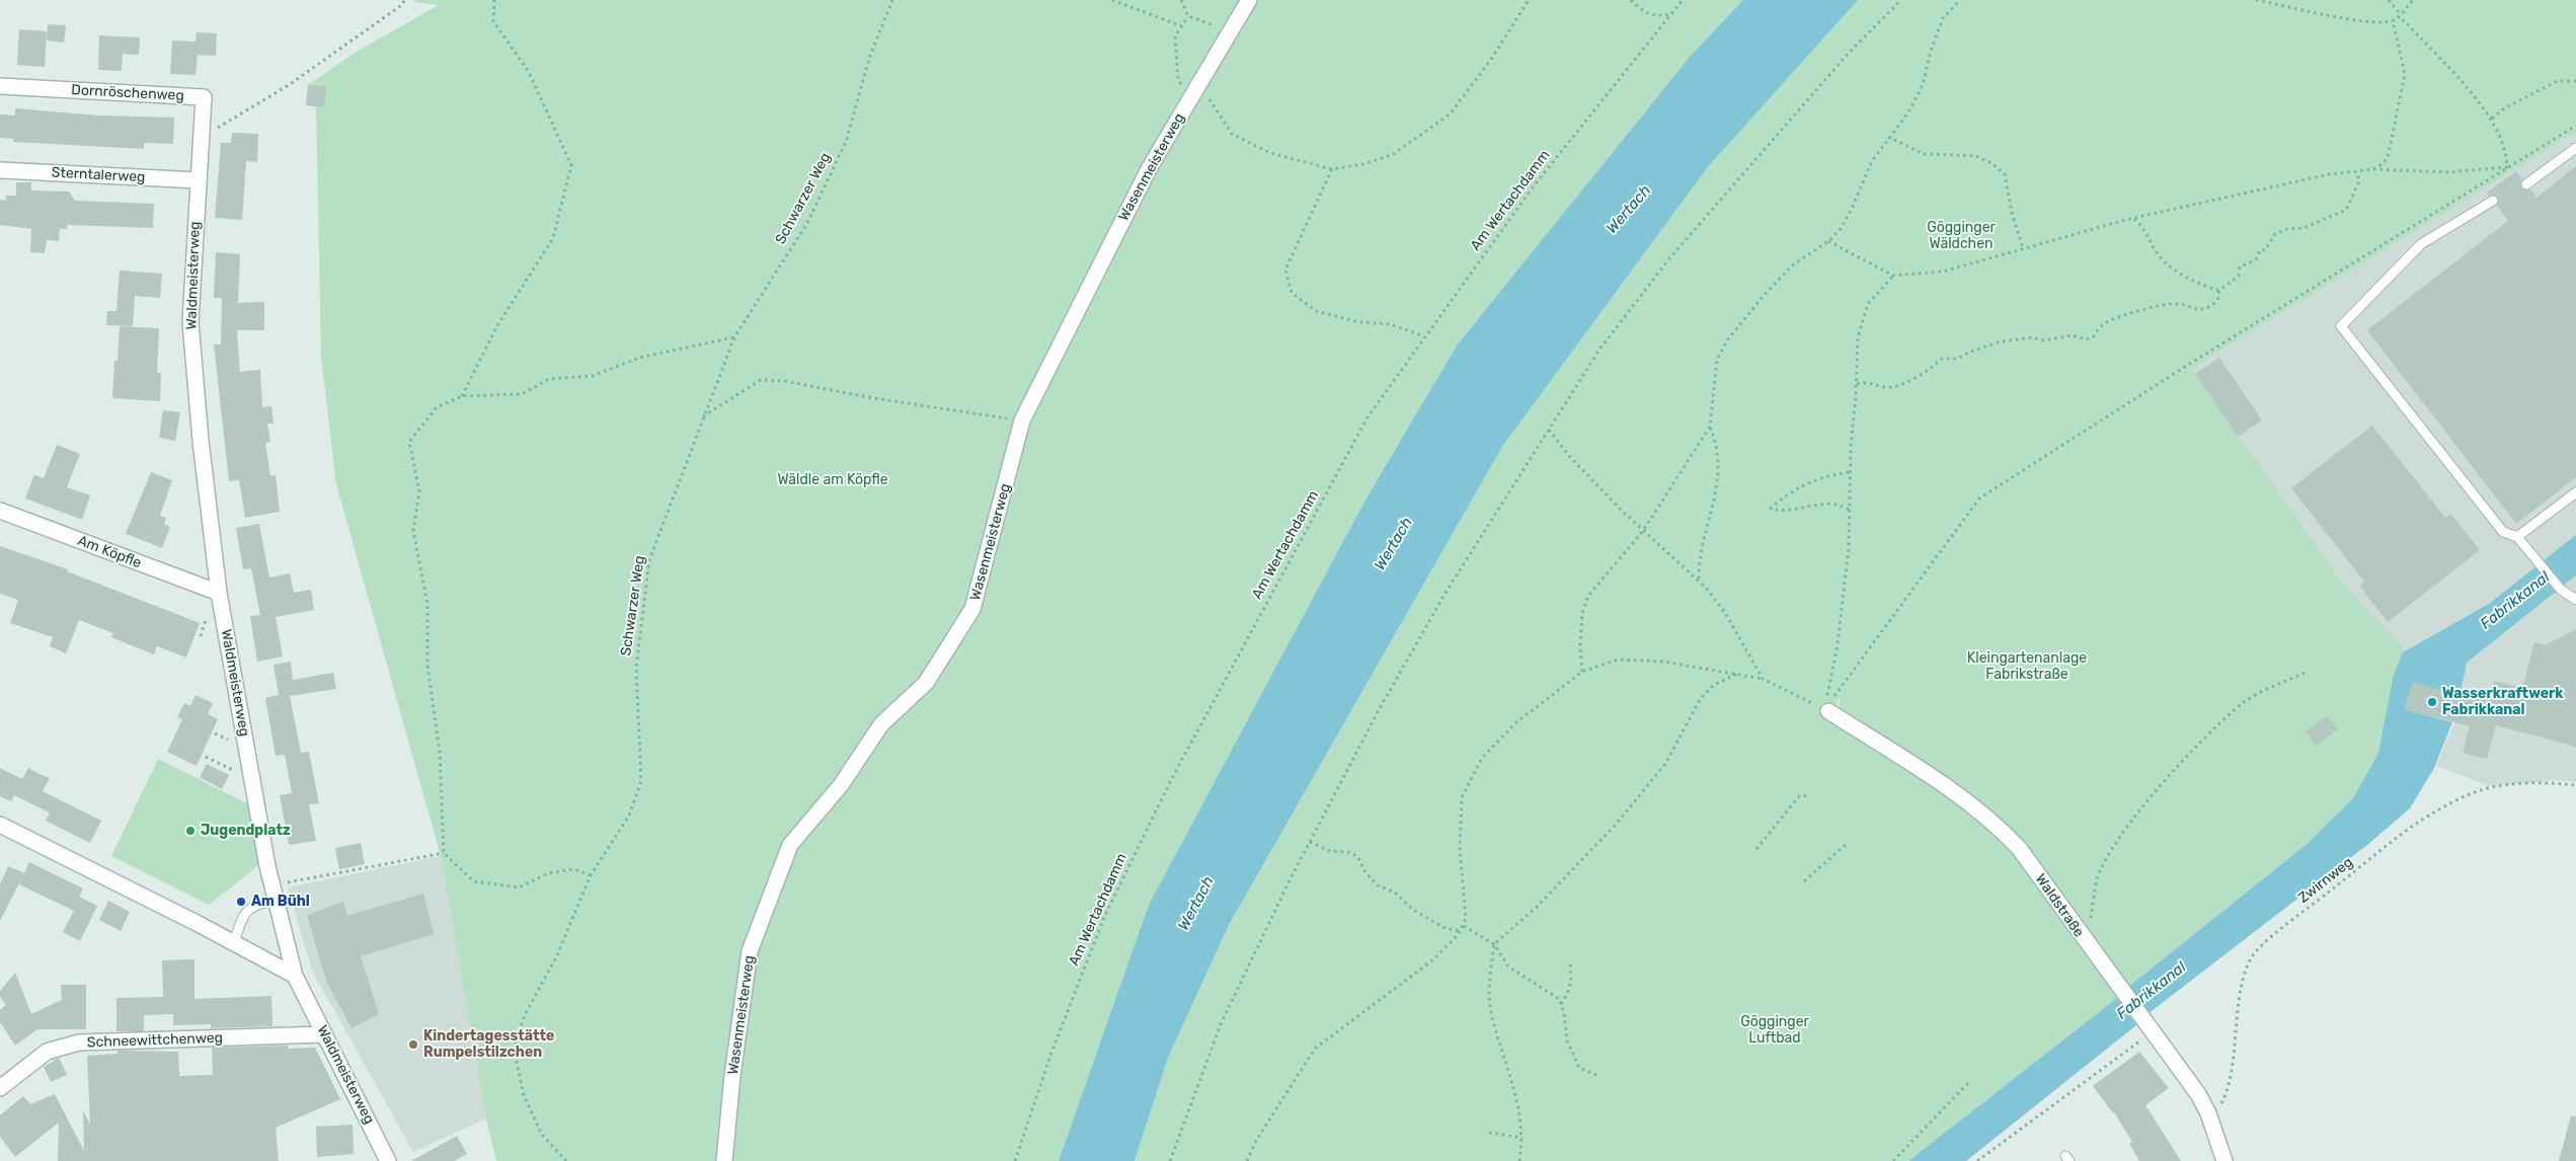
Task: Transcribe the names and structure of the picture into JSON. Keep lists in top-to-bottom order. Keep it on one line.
{"streets":{"street":["Dornröschenweg","Wasenmeisterweg","Sterntalerweg","Waldmeisterweg","Am Köpfle","Waldstraße","Schneewittchenweg"],"path":["Schwarzer Weg","Am Wertachdamm","Zwirnweg"]},"crossings":[["Dornröschenweg","Sterntalerweg"],["Dornröschenweg","Waldmeisterweg"],["Sterntalerweg","Waldmeisterweg"],["Waldmeisterweg","Am Köpfle"],["Waldmeisterweg","Schneewittchenweg"],["Zwirnweg","Waldstraße"]],"water":["Wertach","Fabrikkanal"],"parks":["Gögginger Wäldchen","Wäldle am Köpfle","Kleingartenanlage Fabrikstraße","Gögginger Luftbad"],"places":["Wasserkraftwerk Fabrikkanal","Jugendplatz","Am Bühl","Kindertagesstätte Rumpelstilzchen"]}
